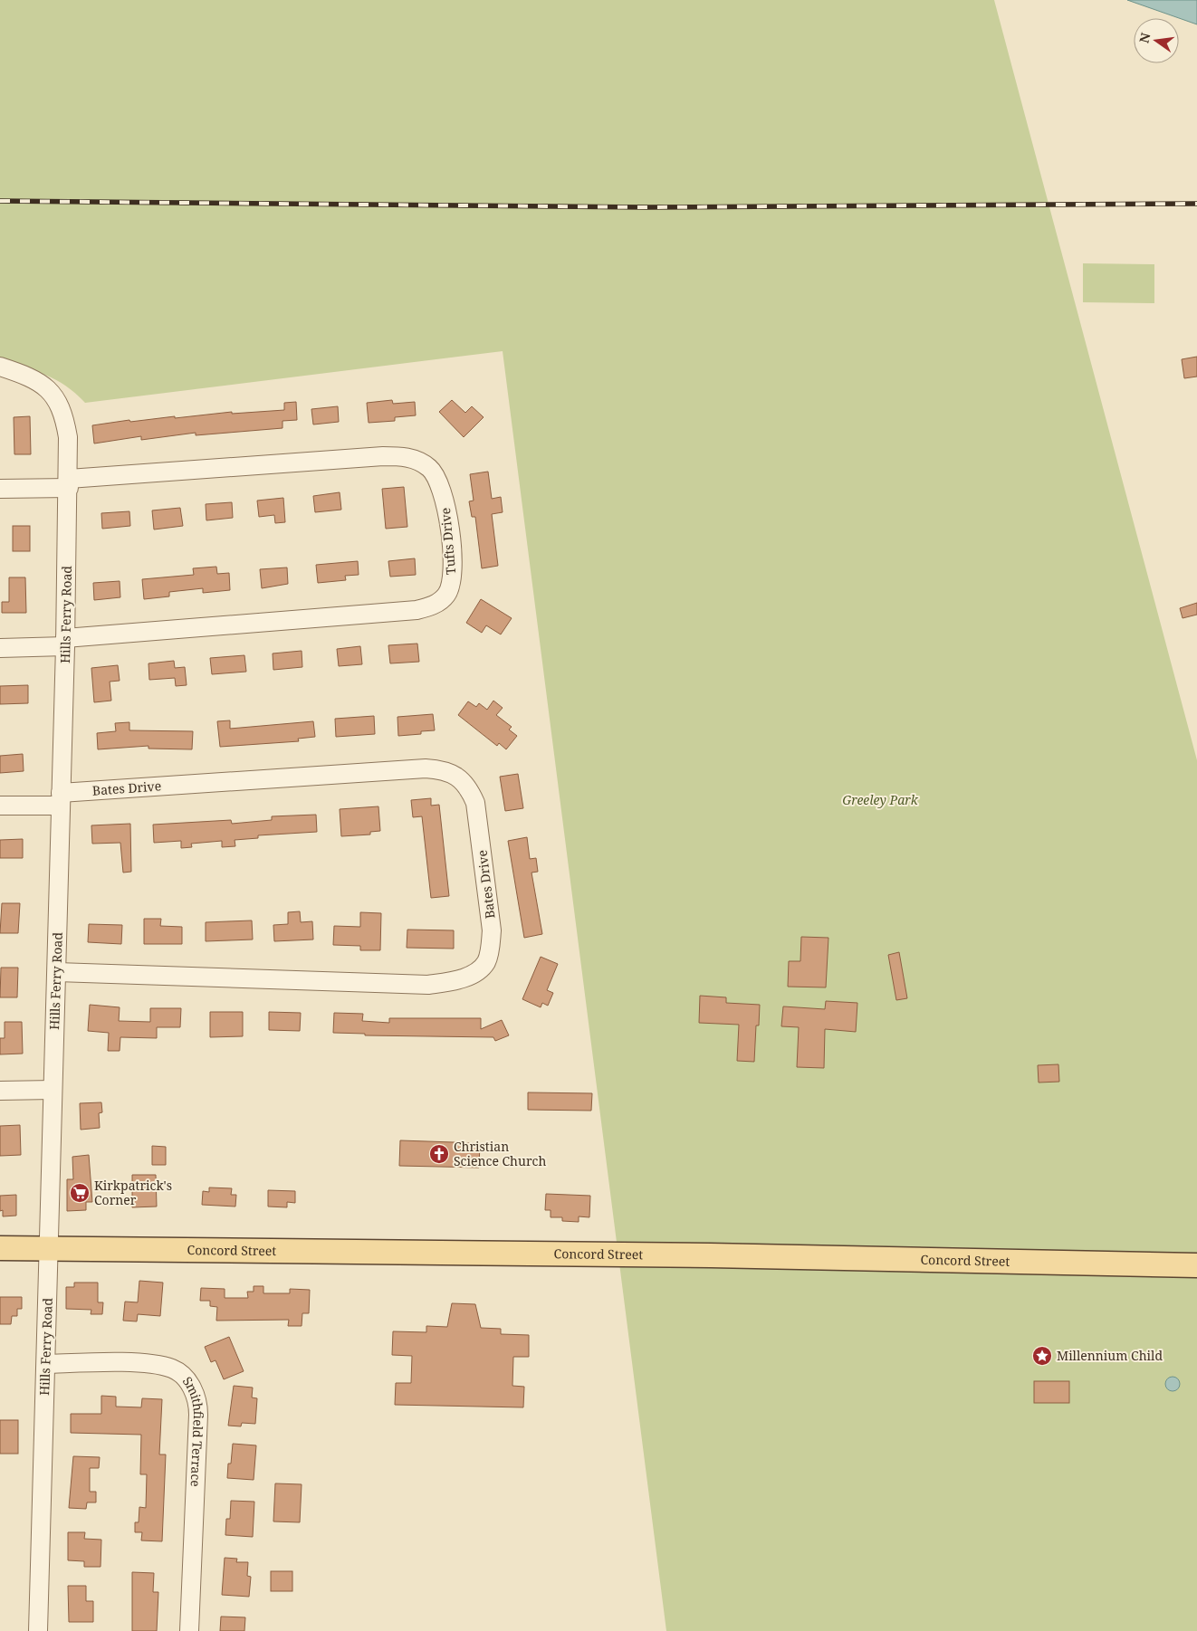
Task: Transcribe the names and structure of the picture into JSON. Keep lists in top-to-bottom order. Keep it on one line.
{"streets":{"main road":["Concord Street"],"street":["Tufts Drive","Hills Ferry Road","Bates Drive","Smithfield Terrace"]},"crossings":[["Tufts Drive","Hills Ferry Road"],["Hills Ferry Road","Bates Drive"],["Hills Ferry Road","Concord Street"],["Hills Ferry Road","Smithfield Terrace"]],"parks":["Greeley Park"],"places":{"church":["Christian Science Church"],"supermarket":["Kirkpatrick's Corner"],"place":["Millennium Child"]},"north":"left"}
